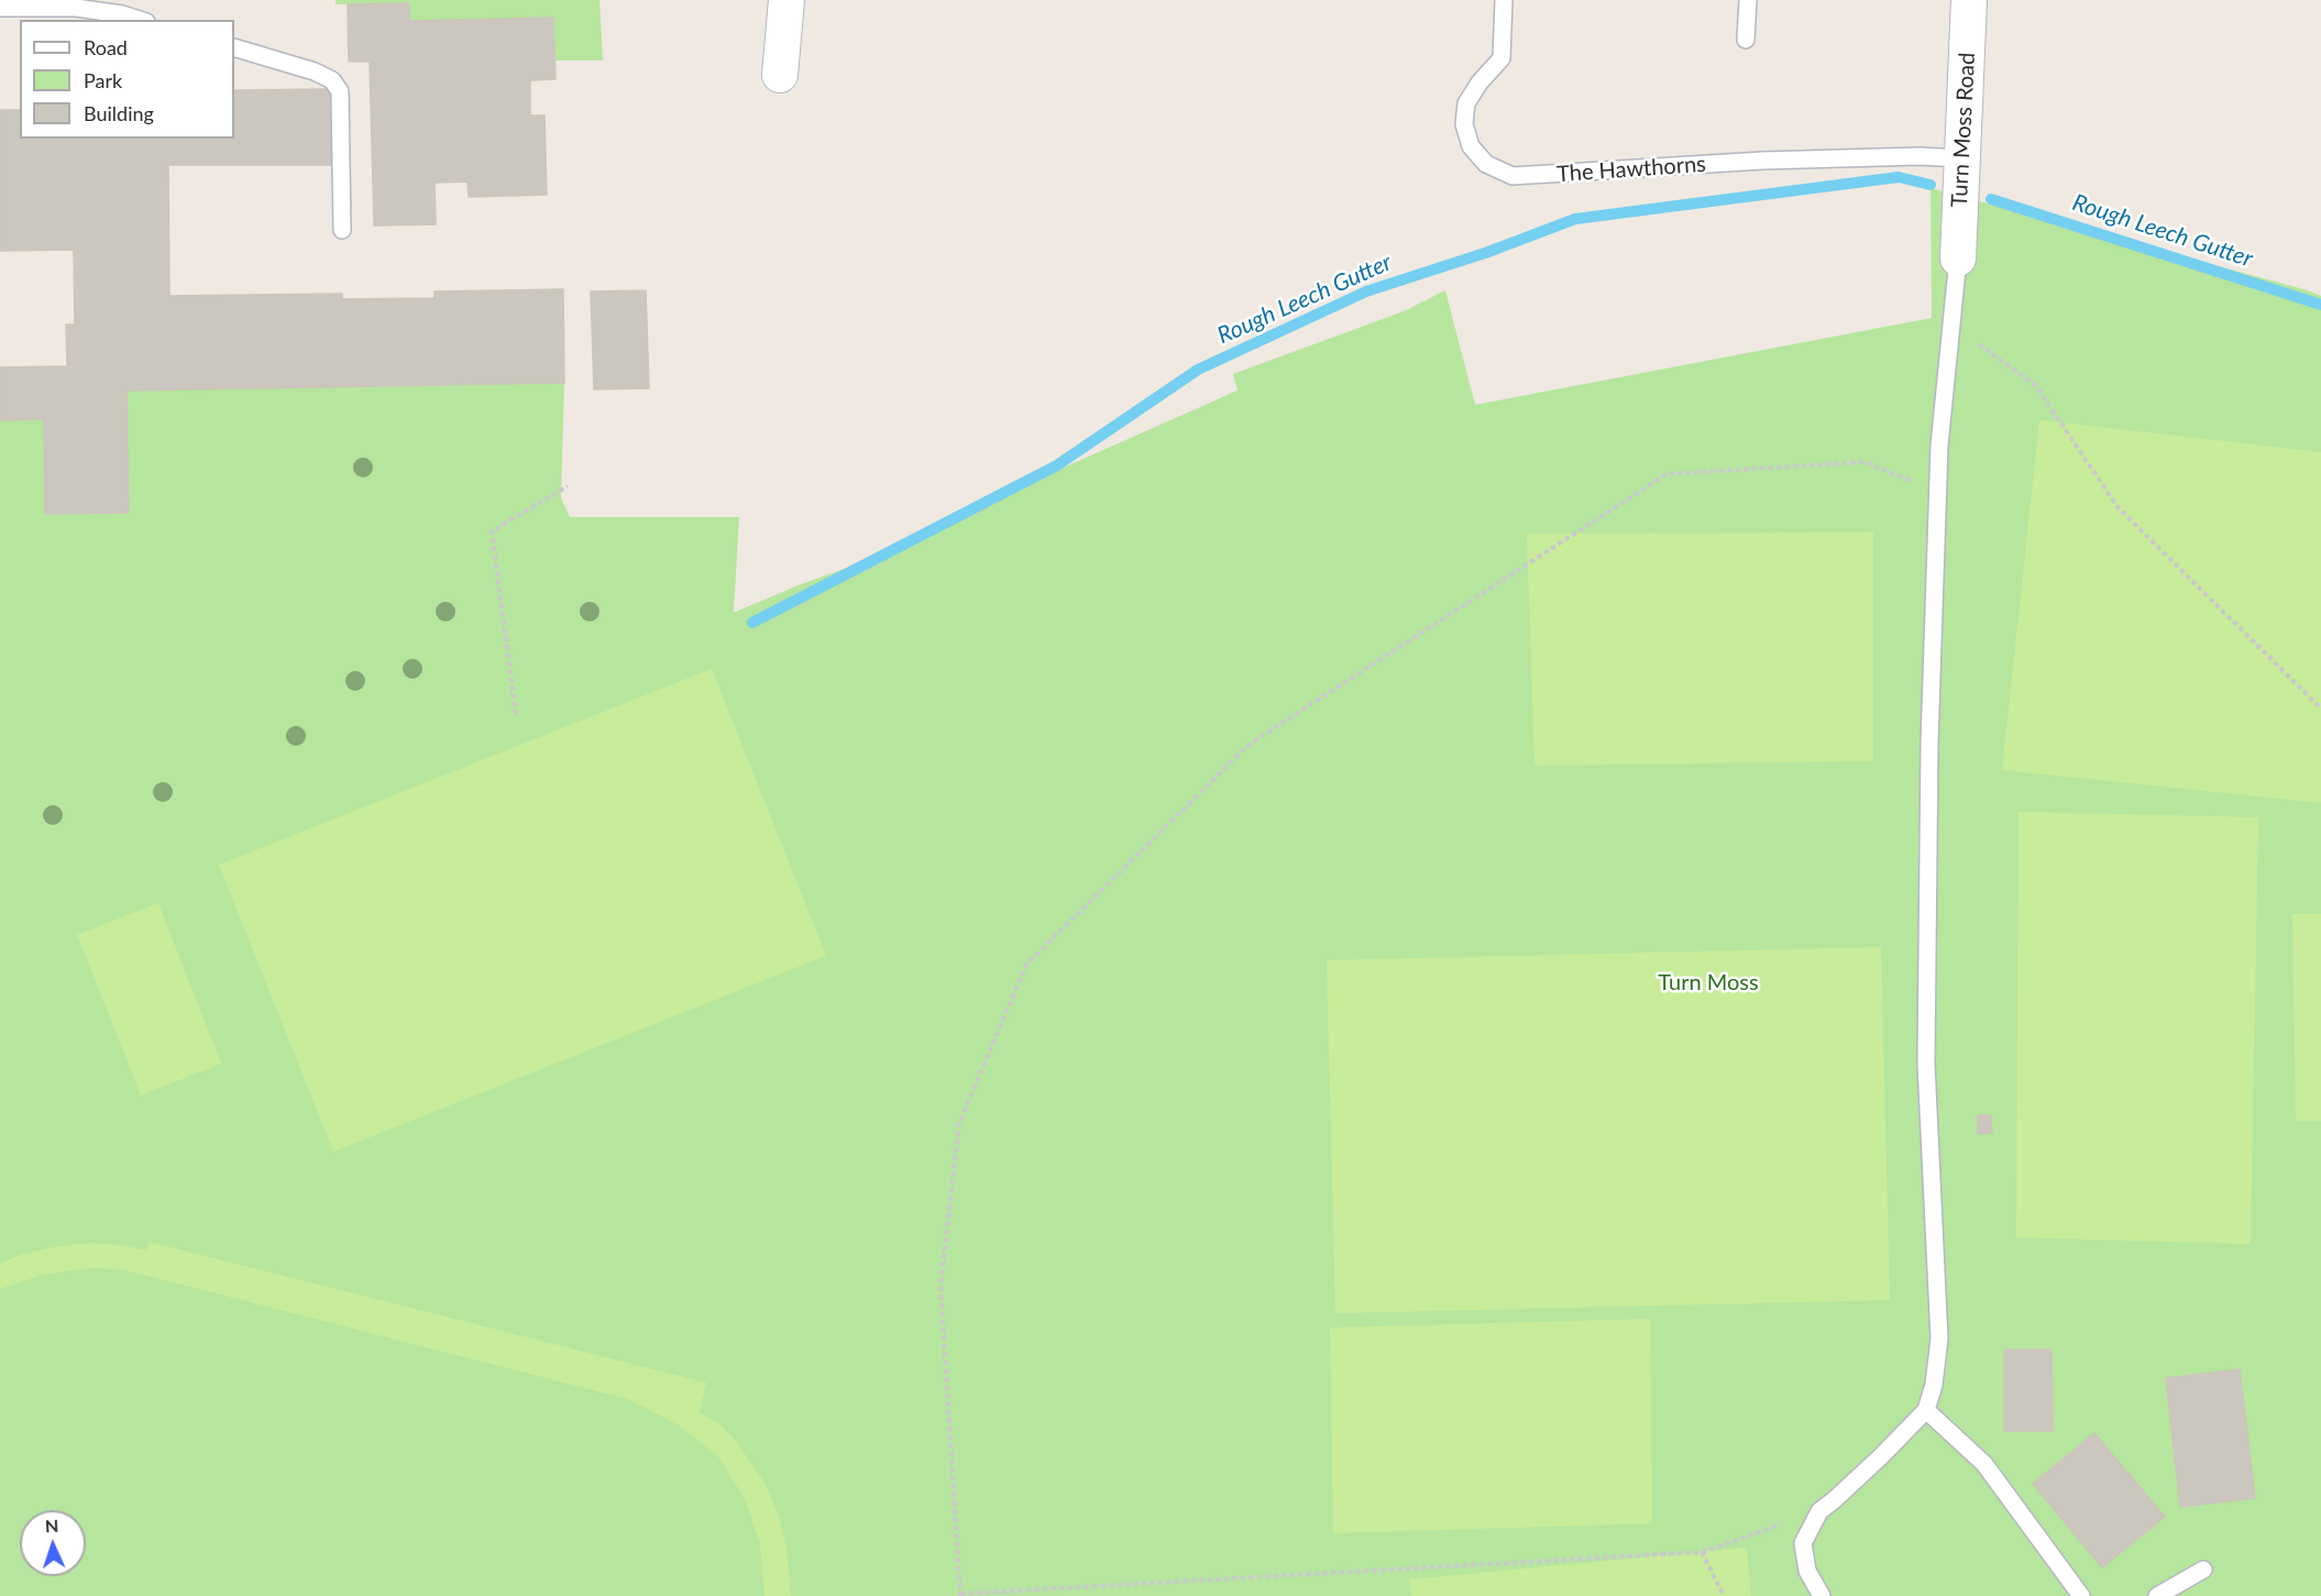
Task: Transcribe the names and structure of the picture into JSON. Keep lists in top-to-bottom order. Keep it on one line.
{"streets":{"street":["Turn Moss Road"],"lane":["The Hawthorns"]},"crossings":[["Turn Moss Road","The Hawthorns"]],"water":["Rough Leech Gutter"],"parks":["Turn Moss"],"legend":["Road","Park","Building"],"north":"top"}
